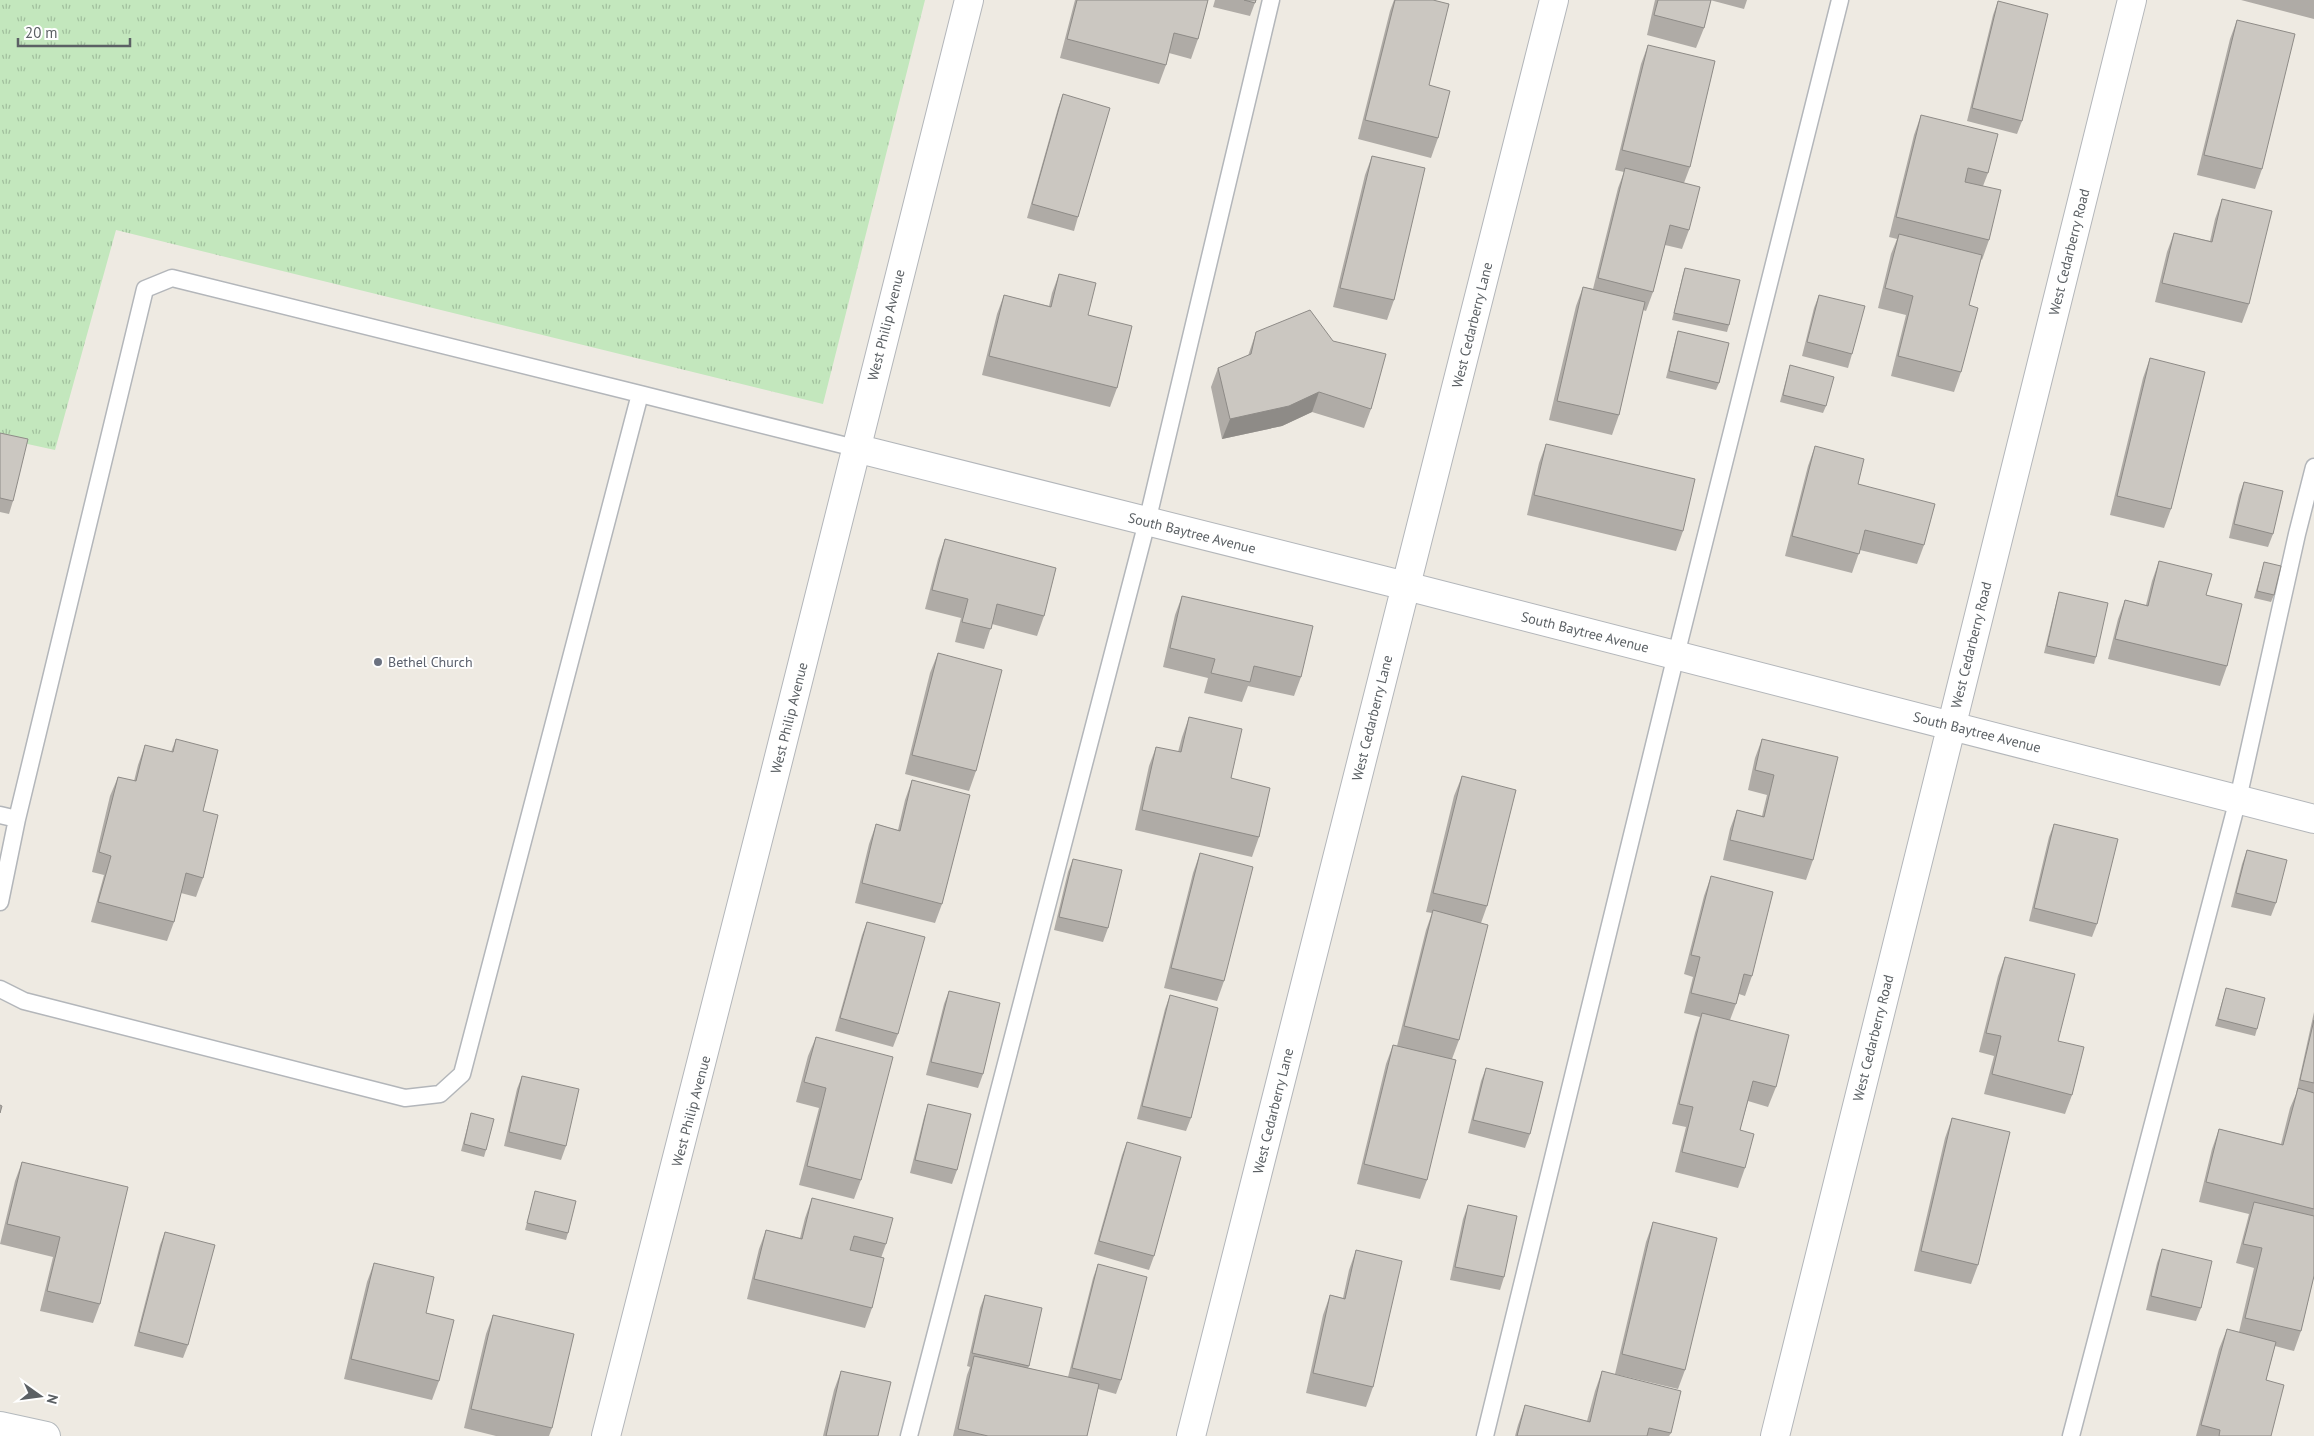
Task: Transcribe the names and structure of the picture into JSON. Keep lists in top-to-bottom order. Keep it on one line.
{"streets":{"street":["West Cedarberry Road","West Philip Avenue","West Cedarberry Lane","South Baytree Avenue"]},"crossings":[["West Cedarberry Road","South Baytree Avenue"],["West Philip Avenue","South Baytree Avenue"],["West Cedarberry Lane","South Baytree Avenue"]],"places":["Bethel Church"],"scale_bar":"20 m","north":"right"}
